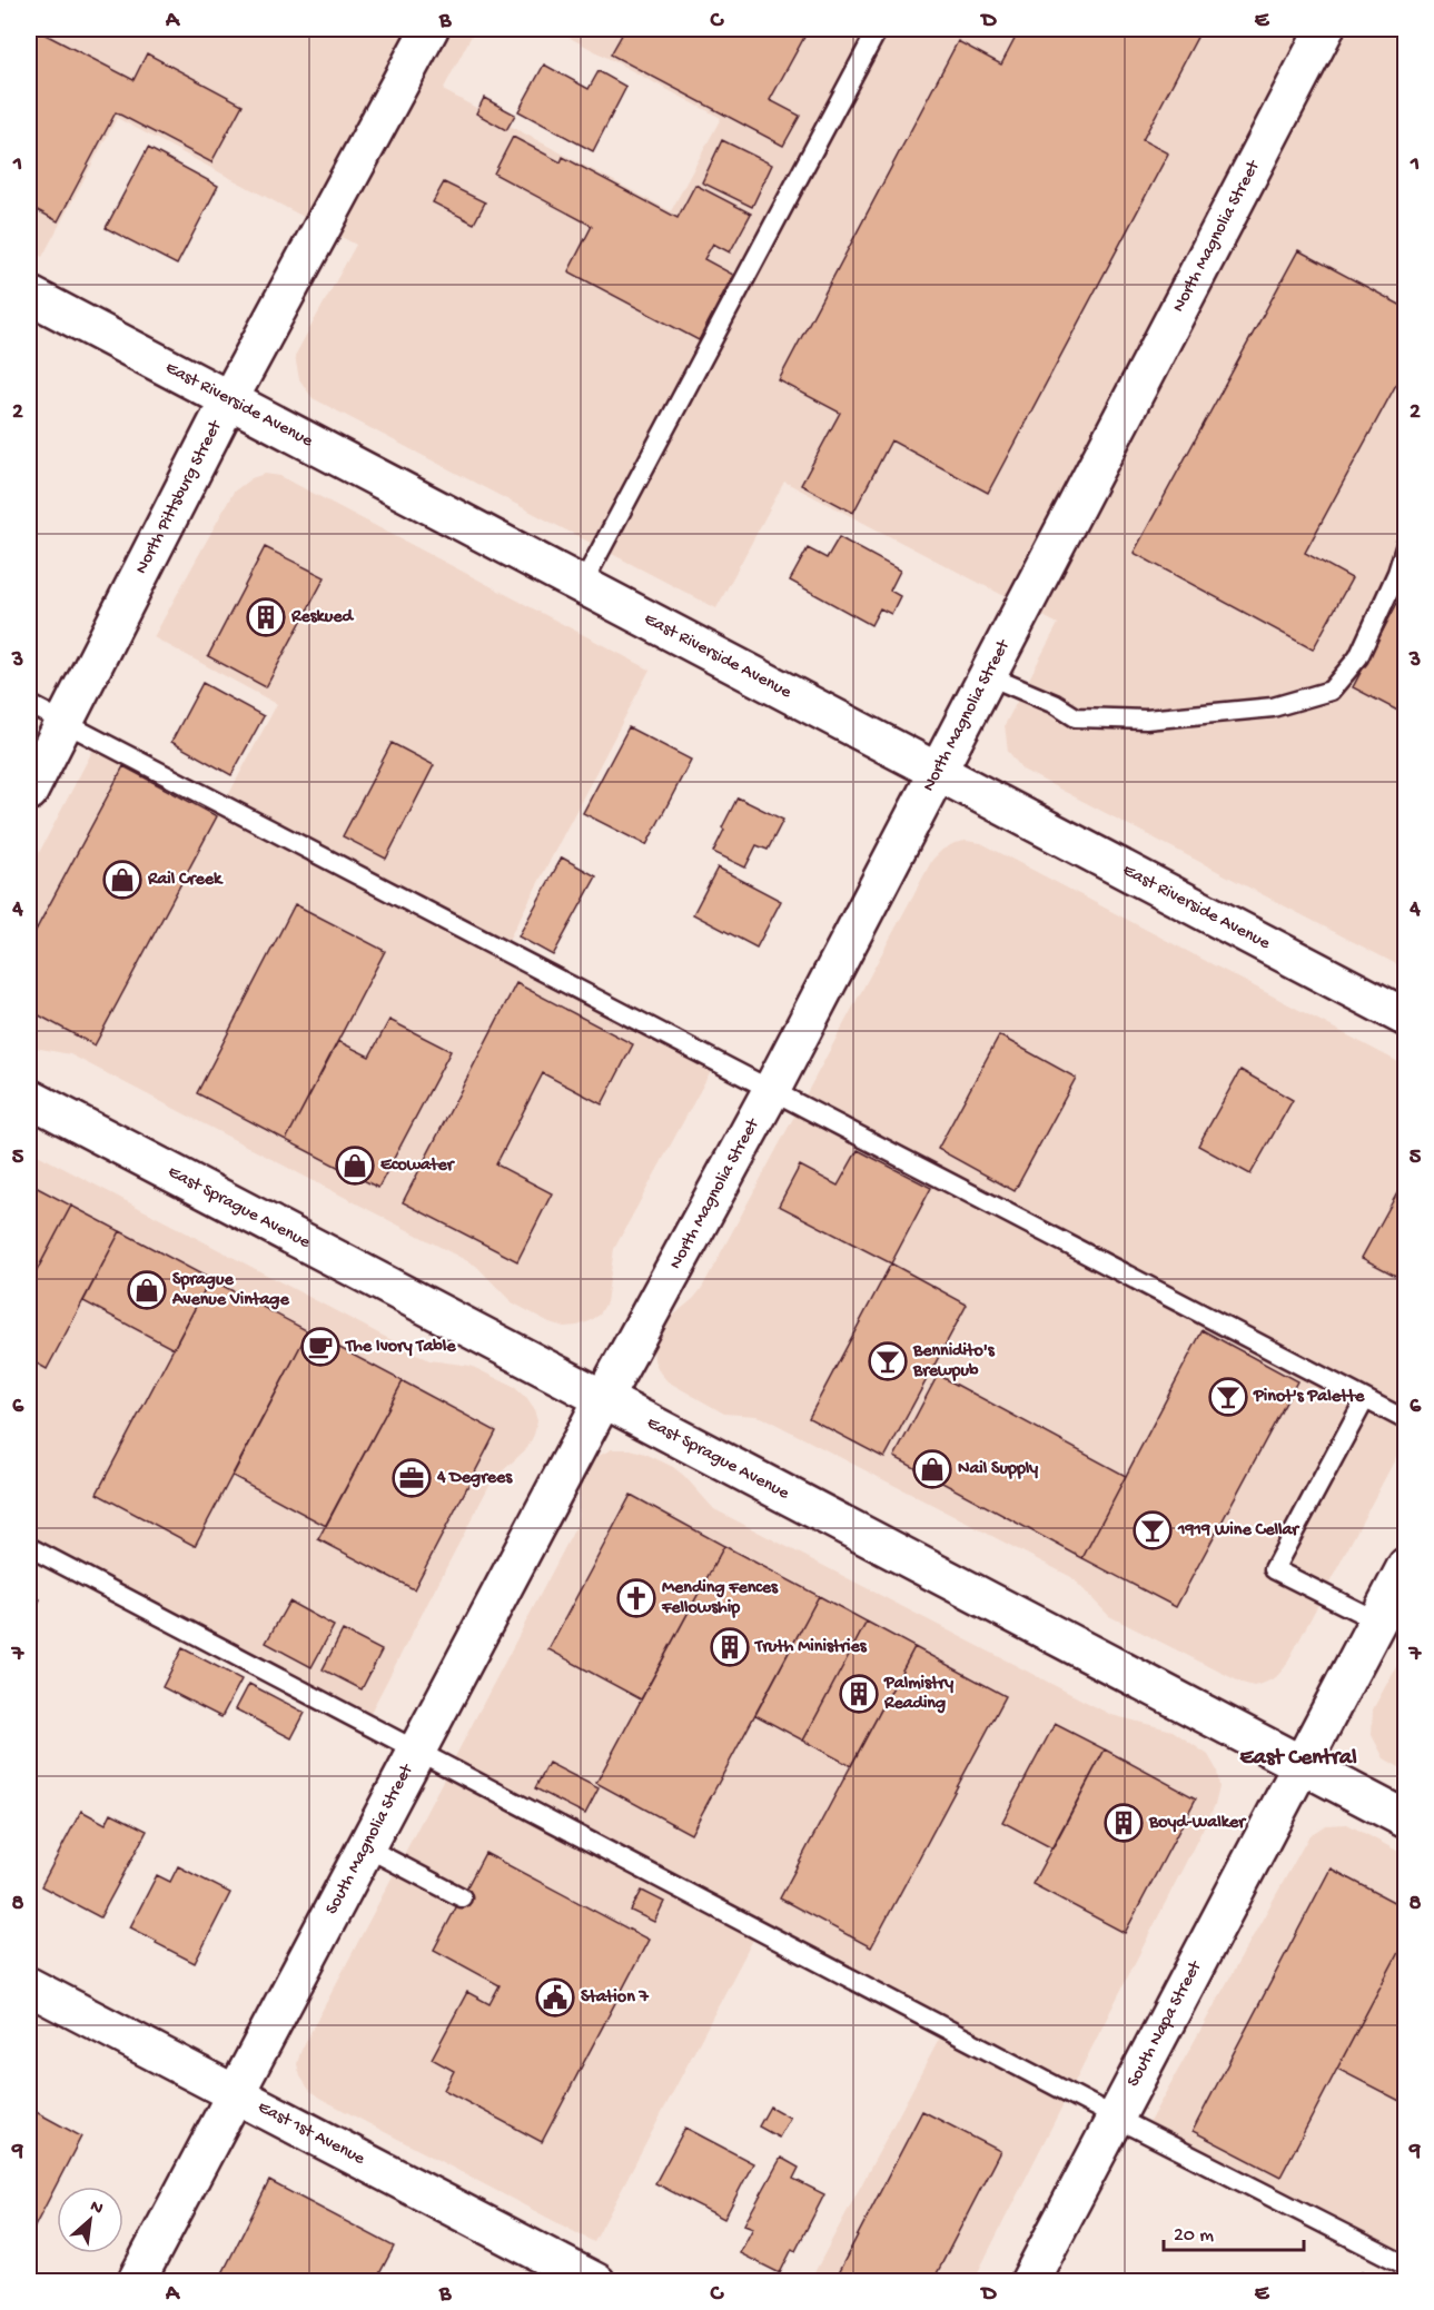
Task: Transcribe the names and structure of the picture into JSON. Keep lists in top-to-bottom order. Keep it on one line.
{"streets":{"street":["North Magnolia Street","East Riverside Avenue","North Pittsburg Street","East Sprague Avenue","South Magnolia Street","South Napa Street","East 1st Avenue"]},"crossings":[["North Magnolia Street","East Riverside Avenue"],["North Magnolia Street","East Sprague Avenue"],["North Magnolia Street","South Magnolia Street"],["East Riverside Avenue","North Pittsburg Street"],["East Sprague Avenue","South Magnolia Street"],["East Sprague Avenue","South Napa Street"],["South Magnolia Street","East 1st Avenue"]],"districts":["East Central"],"places":{"building":["Reskued","Truth Ministries","Palmistry Reading","Boyd-Walker"],"shop":["Rail Creek","Ecowater","Sprague Avenue Vintage","Nail Supply"],"cafe":["The Ivory Table"],"bar":["Bennidito's Brewpub","Pinot's Palette","1919 Wine Cellar"],"office":["4 Degrees"],"church":["Mending Fences Fellowship"],"public building":["Station 7"]},"scale_bar":"20 m","north":"top right","grid":{"columns":["A","B","C","D","E"],"rows":["1","2","3","4","5","6","7","8","9"]}}
